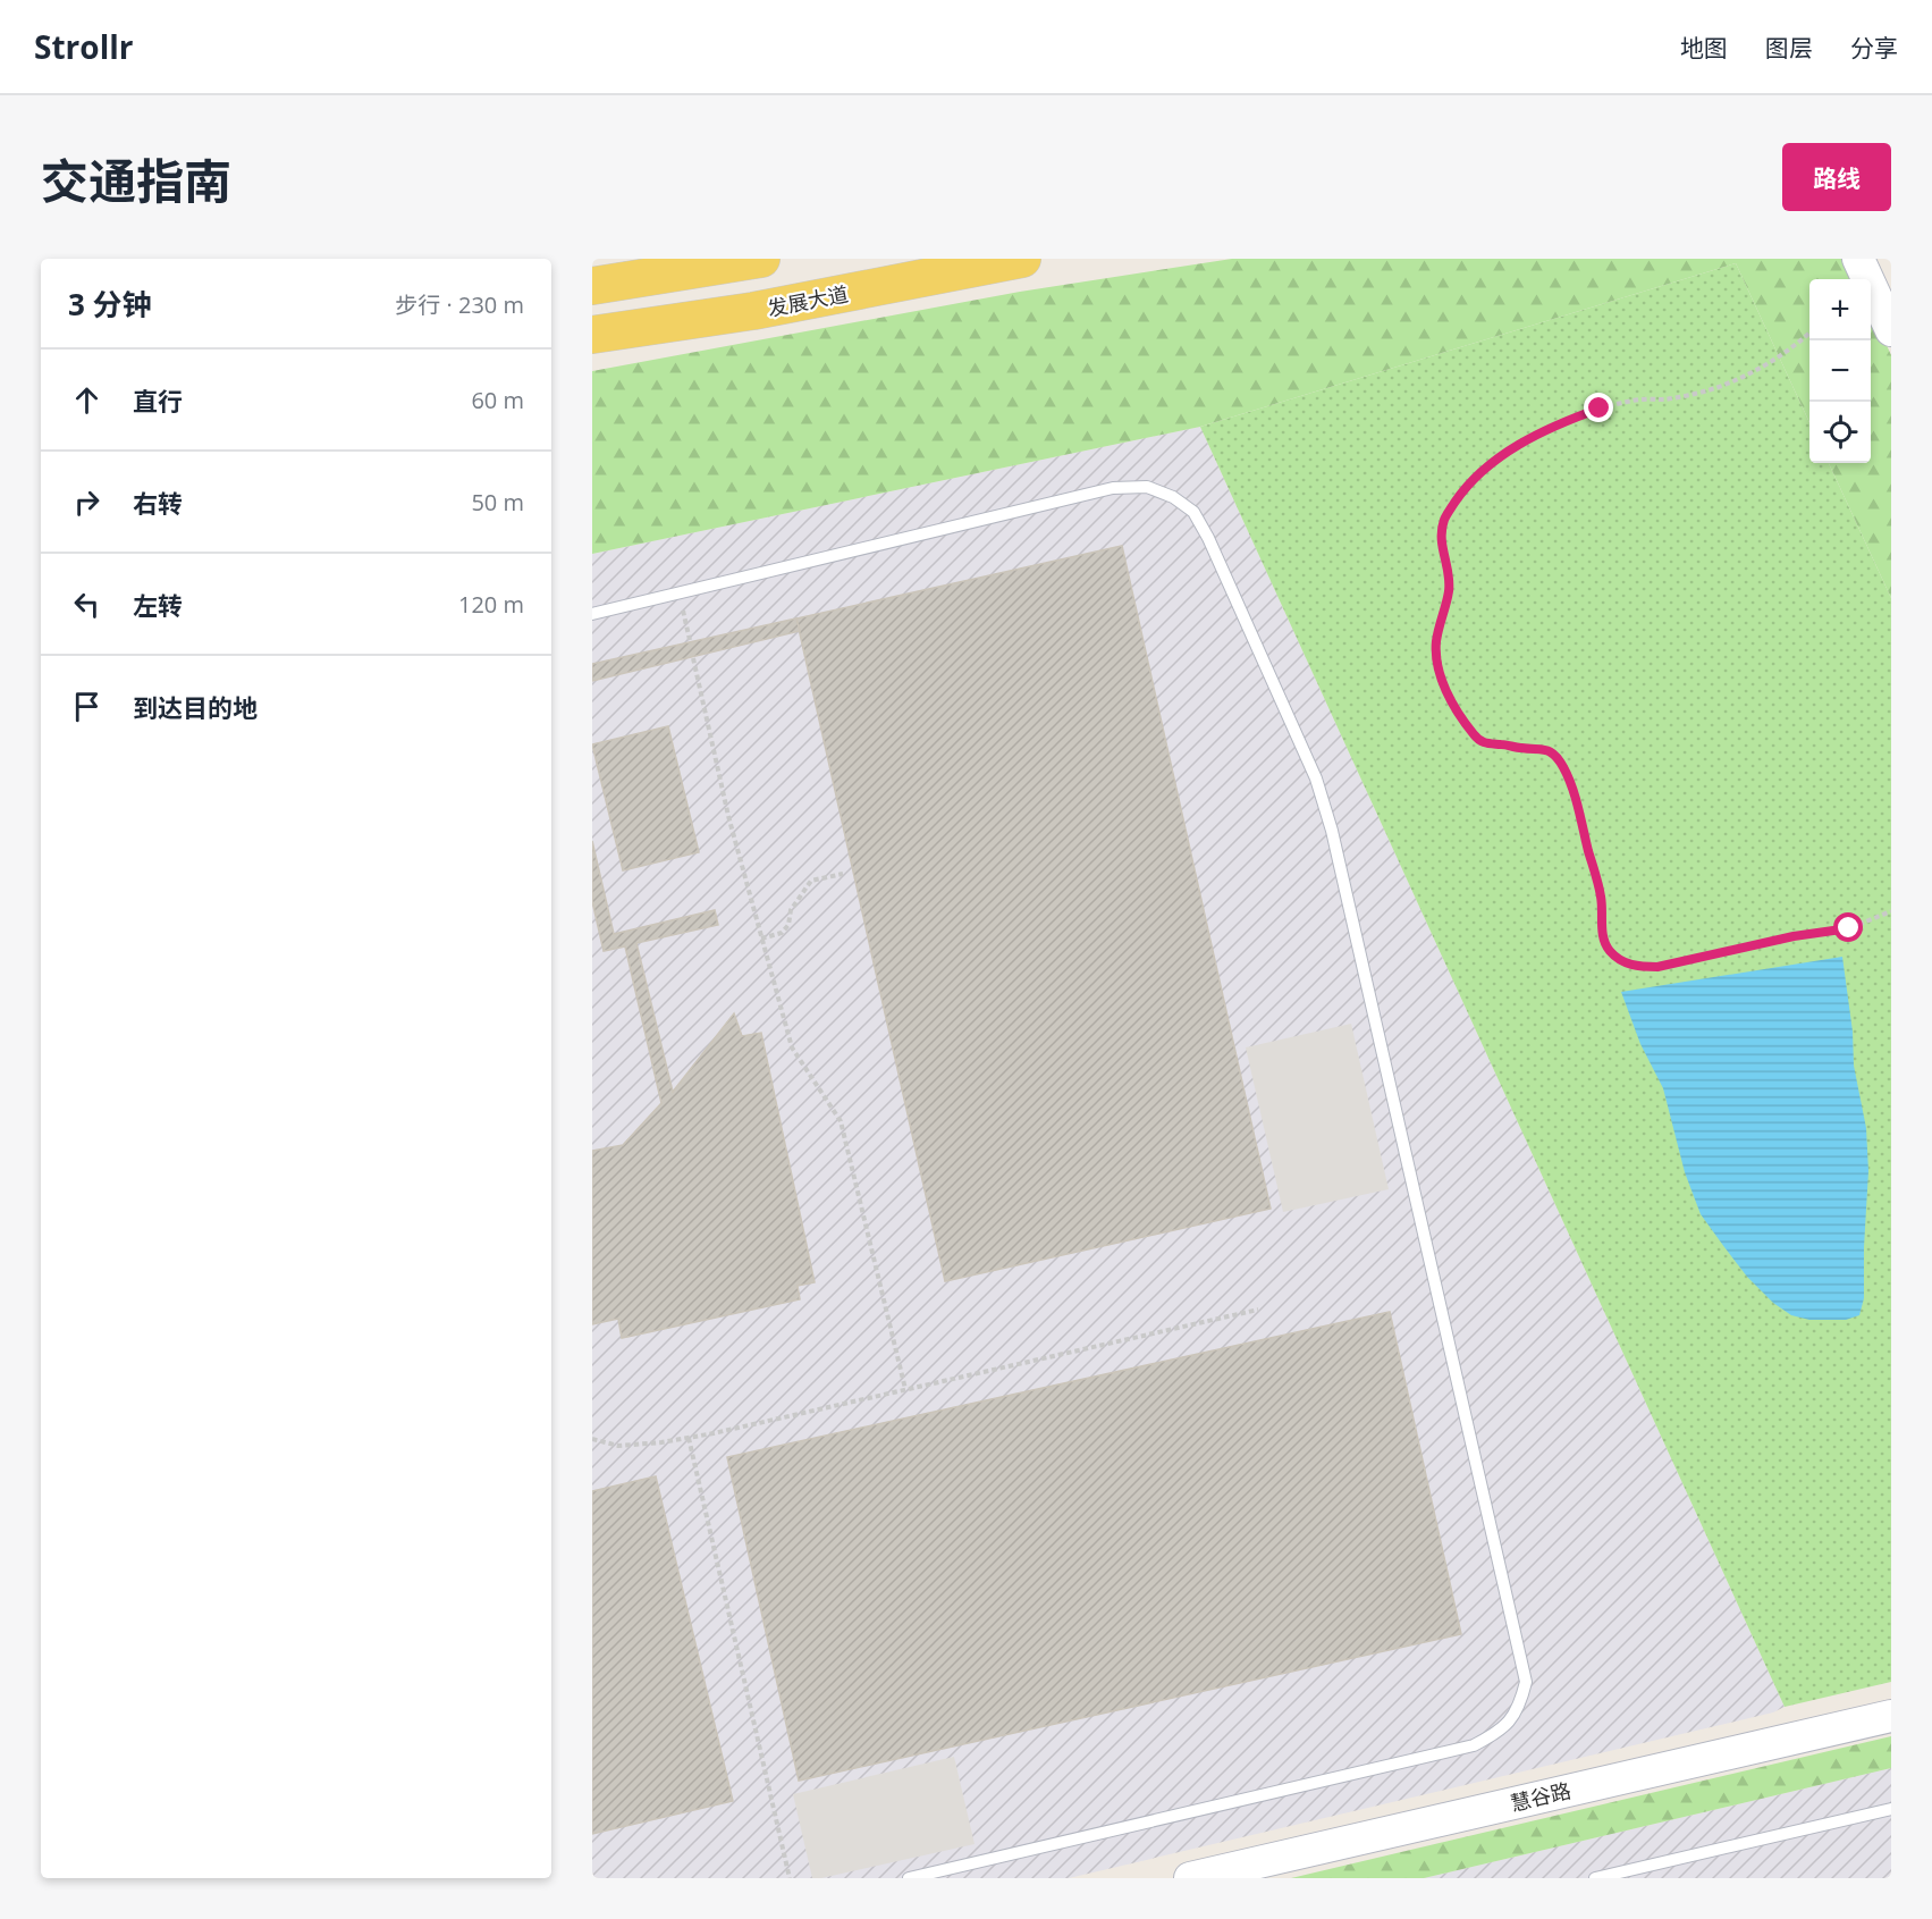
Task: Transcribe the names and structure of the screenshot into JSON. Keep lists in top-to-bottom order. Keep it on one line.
{"streets":{"main road":["发展大道"],"street":["慧谷路"]},"page":{"header":"Strollr","nav":["地图","图层","分享"],"title":"交通指南","buttons":"路线","heading":["3 分钟","步行 · 230 m"],"map_buttons":["+","−"],"list":[["直行","60 m"],["右转","50 m"],["左转","120 m"],"到达目的地"]}}
